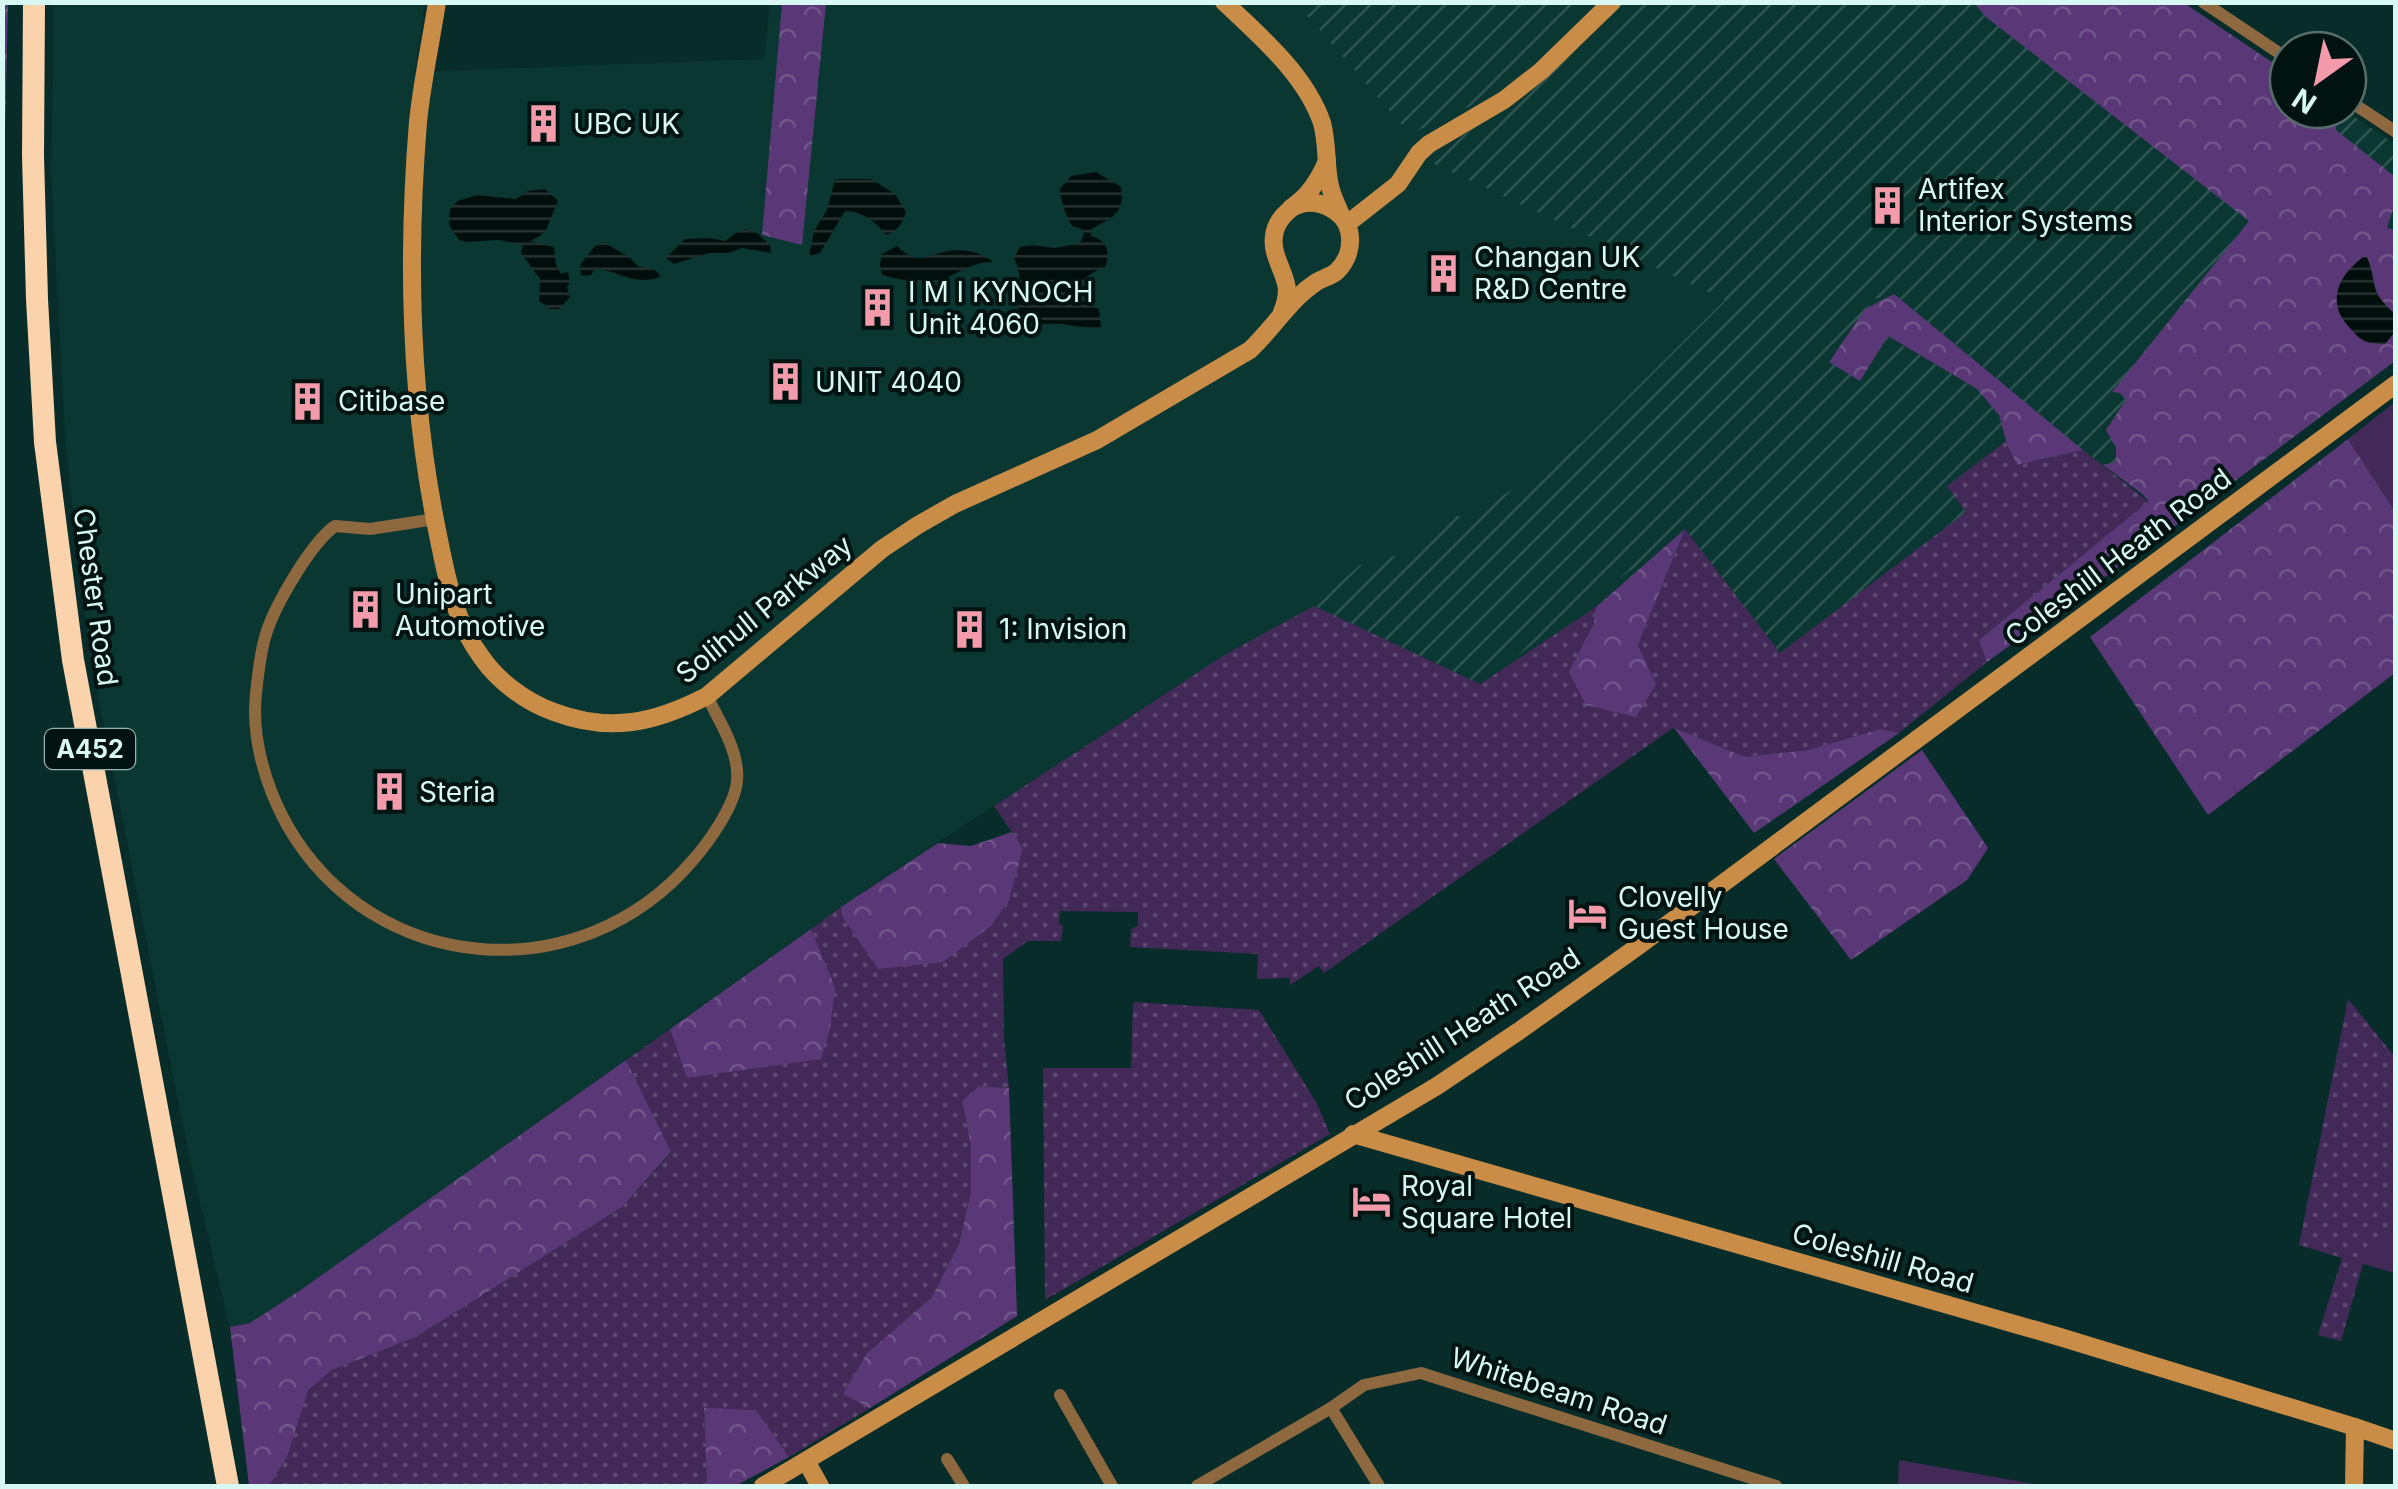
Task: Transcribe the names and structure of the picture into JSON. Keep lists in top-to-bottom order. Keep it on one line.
{"streets":{"highway":["Chester Road","A452"],"street":["Coleshill Heath Road","Solihull Parkway","Coleshill Road","Whitebeam Road"]},"crossings":[["Coleshill Heath Road","Coleshill Road"]],"places":{"building":["UBC UK","Artifex Interior Systems","Changan UK R&D Centre","I M I KYNOCH Unit 4060","UNIT 4040","Citibase","Unipart Automotive","1: Invision","Steria"],"hotel":["Clovelly Guest House","Royal Square Hotel"]},"north":"bottom left"}
